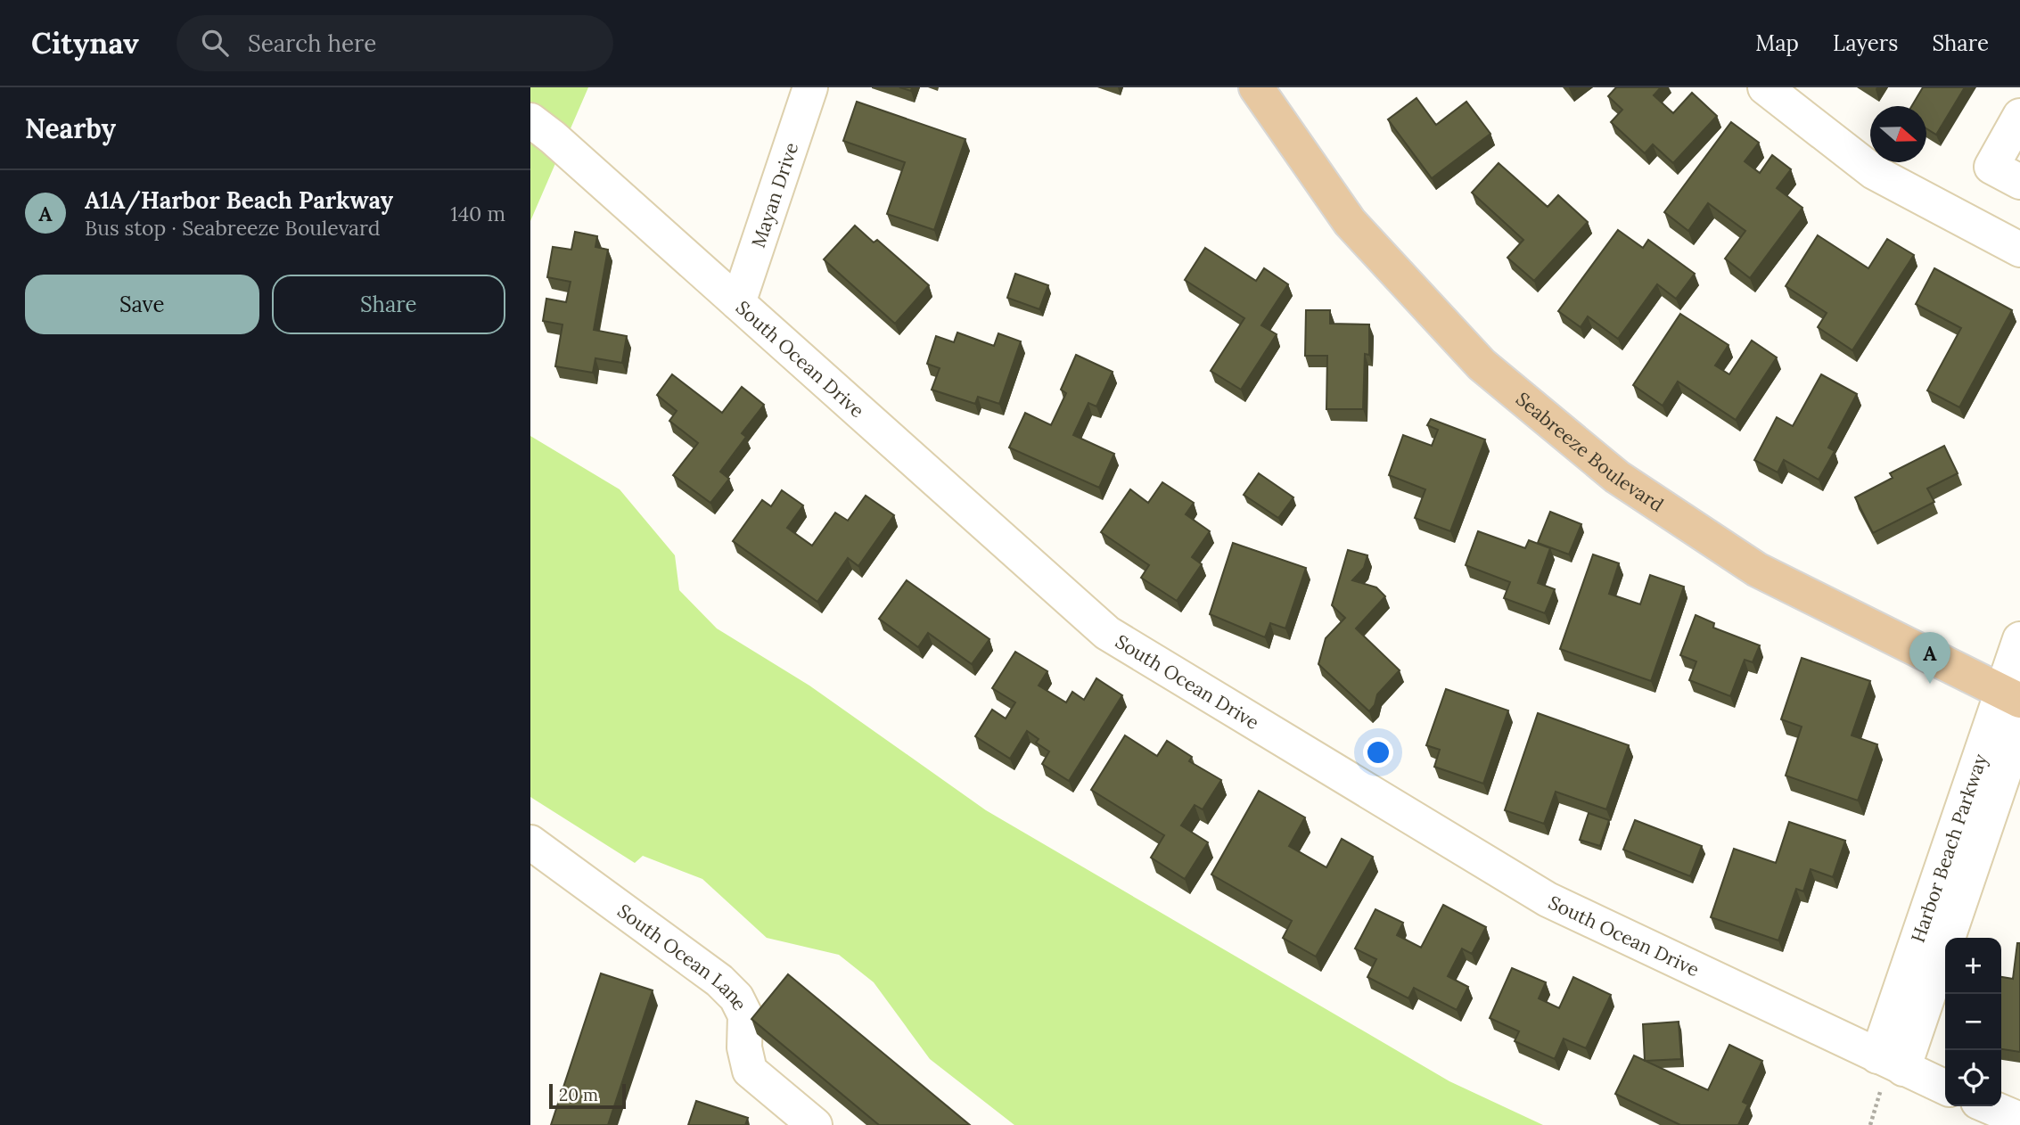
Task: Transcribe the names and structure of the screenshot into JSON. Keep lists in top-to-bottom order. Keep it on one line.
{"streets":{"main road":["Seabreeze Boulevard"],"street":["Mayan Drive","South Ocean Drive","Harbor Beach Parkway","South Ocean Lane"]},"crossings":[["Mayan Drive","South Ocean Drive"],["South Ocean Drive","Harbor Beach Parkway"],["Seabreeze Boulevard","Harbor Beach Parkway"]],"scale_bar":"20 m","north":"right","page":{"header":"Citynav","search":"Search here","nav":["Map","Layers","Share"],"heading":"Nearby","list":[{"mark":"A","name":"A1A/Harbor Beach Parkway","note":"Bus stop · Seabreeze Boulevard","value":"140 m"}],"buttons":["Save","Share"],"pins":"A","map_buttons":["+","−"],"scale":"20 m"}}
